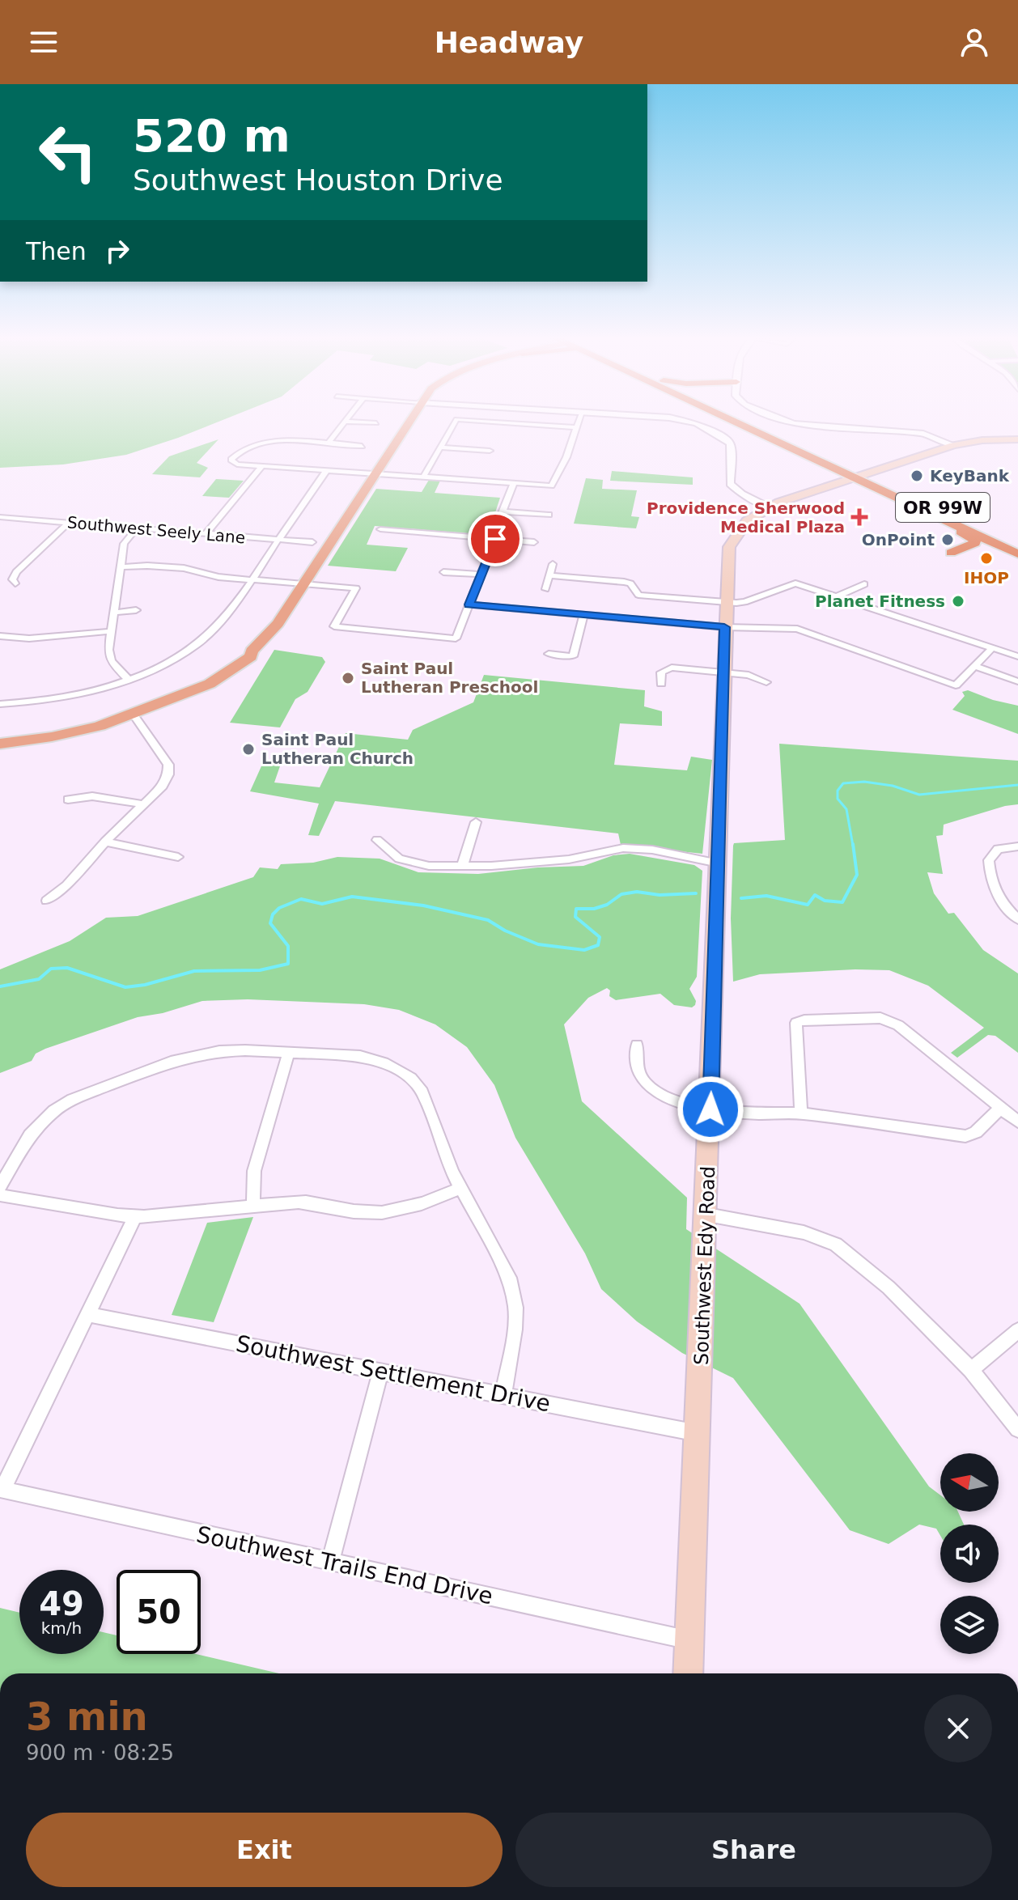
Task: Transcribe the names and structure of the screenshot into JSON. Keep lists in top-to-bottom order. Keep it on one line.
{"streets":{"highway":["OR 99W"],"main road":["Southwest Edy Road"],"street":["Southwest Seely Lane","Southwest Settlement Drive","Southwest Trails End Drive"]},"crossings":[["OR 99W","Southwest Edy Road"],["Southwest Edy Road","Southwest Settlement Drive"],["Southwest Edy Road","Southwest Trails End Drive"]],"places":{"other":["KeyBank","OnPoint","IHOP","Planet Fitness","Saint Paul Lutheran Preschool","Saint Paul Lutheran Church"],"health":["Providence Sherwood Medical Plaza"]},"north":"left","page":{"header":"Headway","turn":["520 m","Southwest Houston Drive"],"then":"Then","speed":"49 km/h","limit":"50","heading":["3 min","900 m · 08:25"],"buttons":["Exit","Share"]}}
